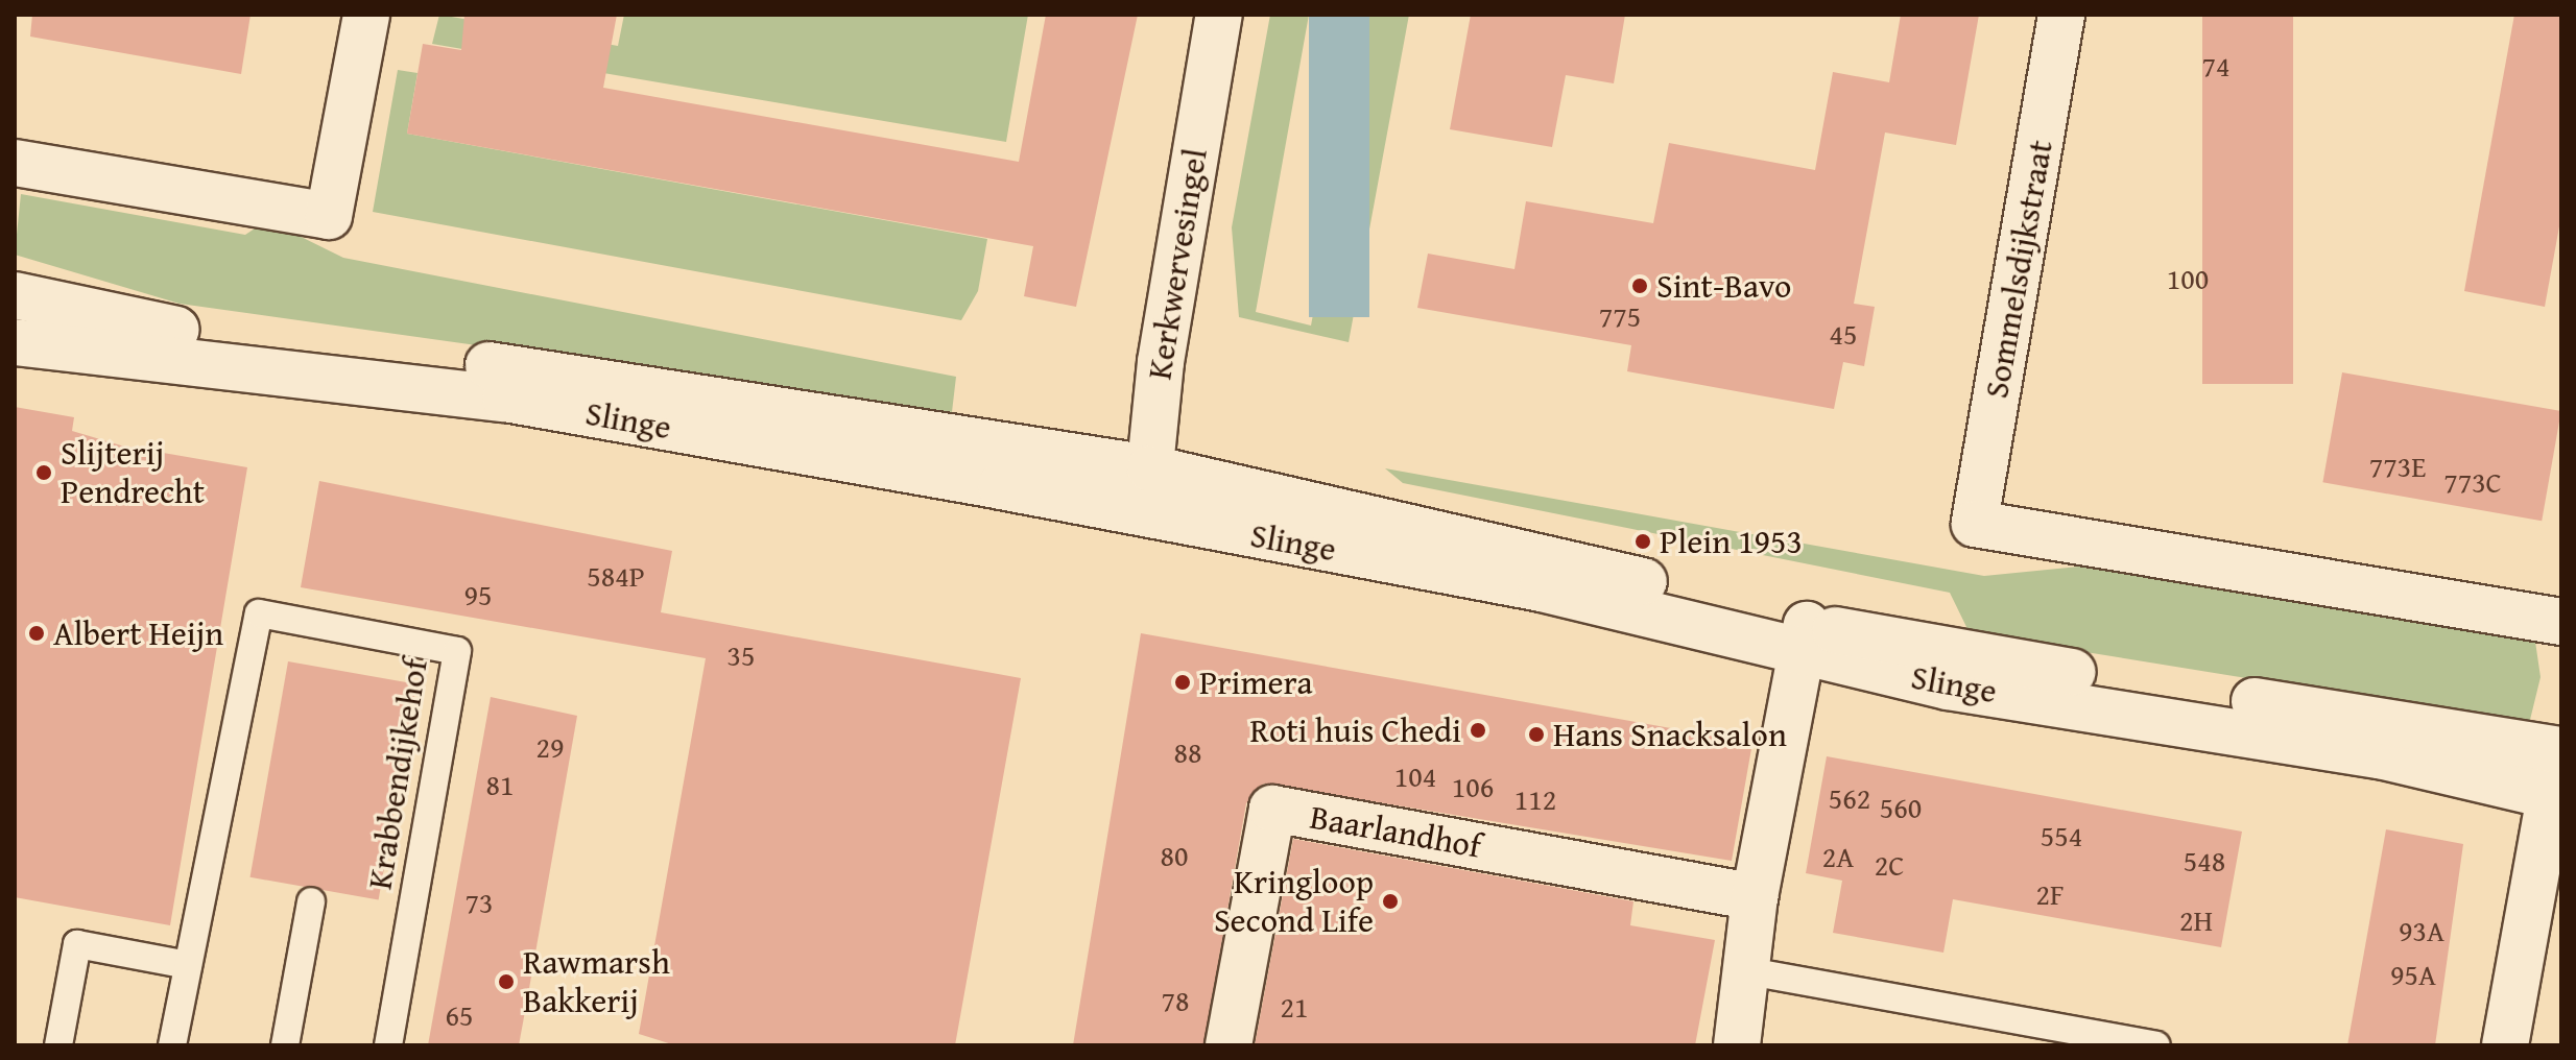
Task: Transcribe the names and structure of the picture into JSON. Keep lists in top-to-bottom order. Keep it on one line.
{"streets":{"street":["Kerkwervesingel","Sommelsdijkstraat","Slinge","Baarlandhof"],"lane":["Krabbendijkehof"]},"crossings":[["Kerkwervesingel","Slinge"]],"places":["Sint-Bavo","Slijterij Pendrecht","Plein 1953","Albert Heijn","Primera","Roti huis Chedi","Hans Snacksalon","Kringloop Second Life","Rawmarsh Bakkerij"],"house_numbers":["74","100","775","45","773E","773C","584P","95","35","29","88","104","81","106","562","112","560","554","80","2A","548","2C","2F","73","2H","93A","95A","78","21","65"]}
